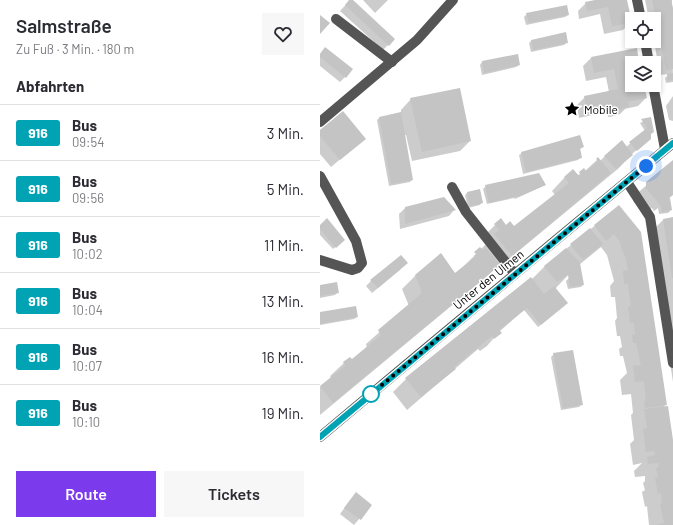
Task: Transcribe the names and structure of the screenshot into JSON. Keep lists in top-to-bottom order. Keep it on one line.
{"streets":{"street":["Unter den Ulmen"]},"places":{"place":["Mobile"]},"lines":["bus line 916"],"page":{"heading":[["Salmstraße","Zu Fuß · 3 Min. · 180 m"],"Abfahrten"],"list":[{"mark":"916","name":"Bus","note":"09:54","value":"3 Min."},{"mark":"916","name":"Bus","note":"09:56","value":"5 Min."},{"mark":"916","name":"Bus","note":"10:02","value":"11 Min."},{"mark":"916","name":"Bus","note":"10:04","value":"13 Min."},{"mark":"916","name":"Bus","note":"10:07","value":"16 Min."},{"mark":"916","name":"Bus","note":"10:10","value":"19 Min."}],"buttons":["Route","Tickets"]}}
